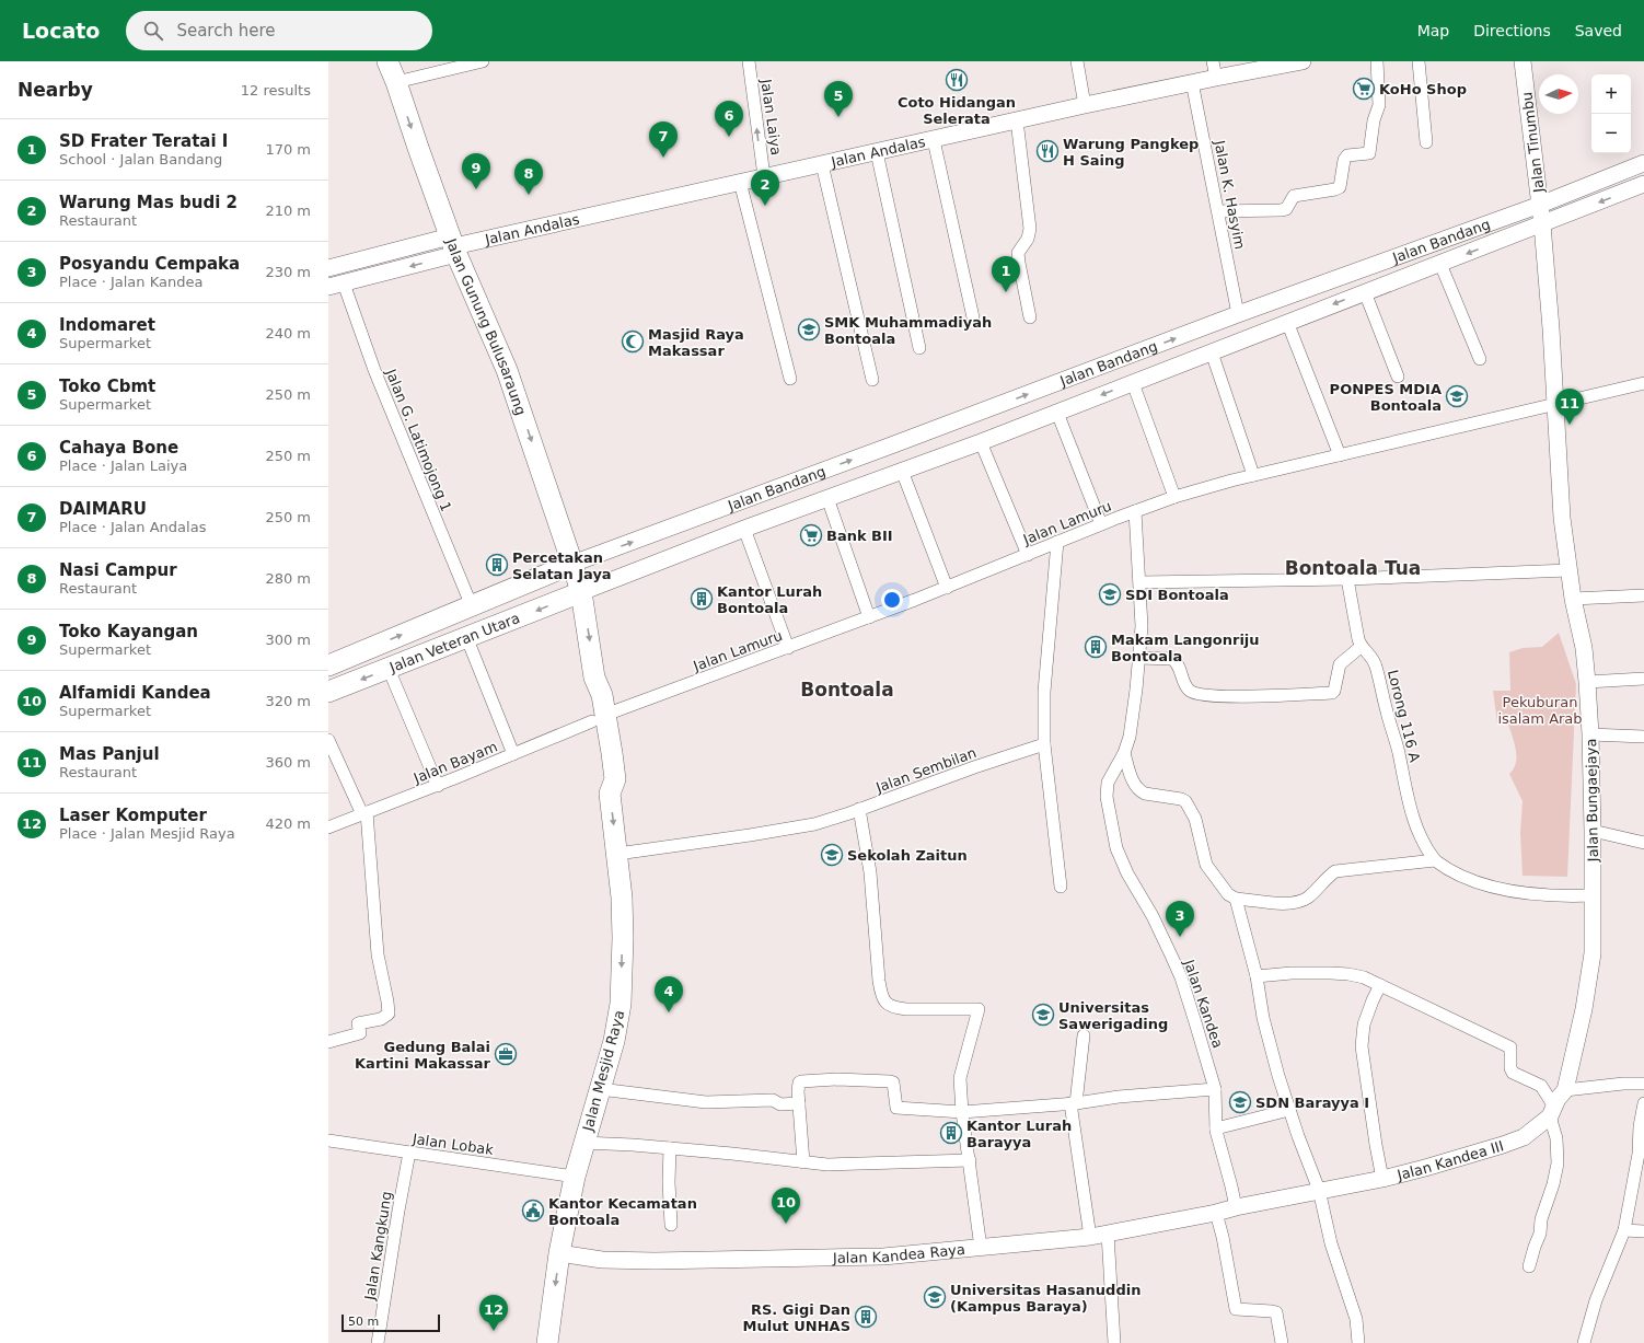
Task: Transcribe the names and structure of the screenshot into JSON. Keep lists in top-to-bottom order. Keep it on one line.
{"streets":{"highway":["Jalan Gunung Bulusaraung","Jalan Veteran Utara","Jalan Mesjid Raya"],"main road":["Jalan Tinumbu","Jalan Andalas","Jalan Bandang","Jalan Bungaejaya","Jalan Kandea III","Jalan Kandea Raya"],"street":["Jalan Laiya","Jalan K. Hasyim","Jalan G. Latimojong 1","Jalan Lamuru","Lorong 116 A","Jalan Bayam","Jalan Sembilan","Jalan Kandea","Jalan Lobak","Jalan Kangkung"]},"crossings":[["Jalan Laiya","Jalan Andalas"],["Jalan Tinumbu","Jalan Bandang"],["Jalan Tinumbu","Jalan Lamuru"],["Jalan Tinumbu","Jalan Bungaejaya"],["Jalan Andalas","Jalan K. Hasyim"],["Jalan Andalas","Jalan Gunung Bulusaraung"],["Jalan K. Hasyim","Jalan Bandang"],["Jalan Bandang","Jalan Gunung Bulusaraung"],["Jalan Bandang","Jalan Veteran Utara"],["Jalan Bandang","Jalan Mesjid Raya"],["Jalan Gunung Bulusaraung","Jalan Veteran Utara"],["Jalan Gunung Bulusaraung","Jalan Mesjid Raya"],["Jalan G. Latimojong 1","Jalan Veteran Utara"],["Jalan Lamuru","Jalan Bayam"],["Jalan Lamuru","Jalan Bungaejaya"],["Jalan Lamuru","Jalan Kandea"],["Jalan Lamuru","Jalan Mesjid Raya"],["Jalan Veteran Utara","Jalan Mesjid Raya"],["Jalan Bayam","Jalan Mesjid Raya"],["Jalan Sembilan","Jalan Mesjid Raya"],["Jalan Bungaejaya","Jalan Kandea III"],["Jalan Kandea","Jalan Kandea III"],["Jalan Kandea","Jalan Kandea Raya"],["Jalan Mesjid Raya","Jalan Lobak"],["Jalan Mesjid Raya","Jalan Kandea Raya"],["Jalan Lobak","Jalan Kangkung"],["Jalan Kandea III","Jalan Kandea Raya"]],"one_way":["Jalan Laiya","Jalan Gunung Bulusaraung","Jalan Mesjid Raya"],"districts":["Bontoala Tua","Bontoala"],"parks":["Pekuburan isalam Arab"],"places":{"restaurant":["Coto Hidangan Selerata","Warung Pangkep H Saing"],"supermarket":["KoHo Shop","Bank BII"],"school or university":["SMK Muhammadiyah Bontoala","PONPES MDIA Bontoala","SDI Bontoala","Sekolah Zaitun","Universitas Sawerigading","SDN Barayya I","Universitas Hasanuddin (Kampus Baraya)"],"mosque":["Masjid Raya Makassar"],"building":["Percetakan Selatan Jaya","Kantor Lurah Bontoala","Makam Langonriju Bontoala","Kantor Lurah Barayya","RS. Gigi Dan Mulut UNHAS"],"office":["Gedung Balai Kartini Makassar"],"public building":["Kantor Kecamatan Bontoala"]},"scale_bar":"50 m","north":"right","page":{"header":"Locato","search":"Search here","nav":["Map","Directions","Saved"],"heading":["Nearby","12 results"],"map_buttons":["+","−"],"pins":["5","6","7","9","8","2","1","11","3","4","10","12"],"list":[{"mark":"1","name":"SD Frater Teratai I","note":"School · Jalan Bandang","value":"170 m"},{"mark":"2","name":"Warung Mas budi 2","note":"Restaurant","value":"210 m"},{"mark":"3","name":"Posyandu Cempaka","note":"Place · Jalan Kandea","value":"230 m"},{"mark":"4","name":"Indomaret","note":"Supermarket","value":"240 m"},{"mark":"5","name":"Toko Cbmt","note":"Supermarket","value":"250 m"},{"mark":"6","name":"Cahaya Bone","note":"Place · Jalan Laiya","value":"250 m"},{"mark":"7","name":"DAIMARU","note":"Place · Jalan Andalas","value":"250 m"},{"mark":"8","name":"Nasi Campur","note":"Restaurant","value":"280 m"},{"mark":"9","name":"Toko Kayangan","note":"Supermarket","value":"300 m"},{"mark":"10","name":"Alfamidi Kandea","note":"Supermarket","value":"320 m"},{"mark":"11","name":"Mas Panjul","note":"Restaurant","value":"360 m"},{"mark":"12","name":"Laser Komputer","note":"Place · Jalan Mesjid Raya","value":"420 m"}],"scale":"50 m"}}
